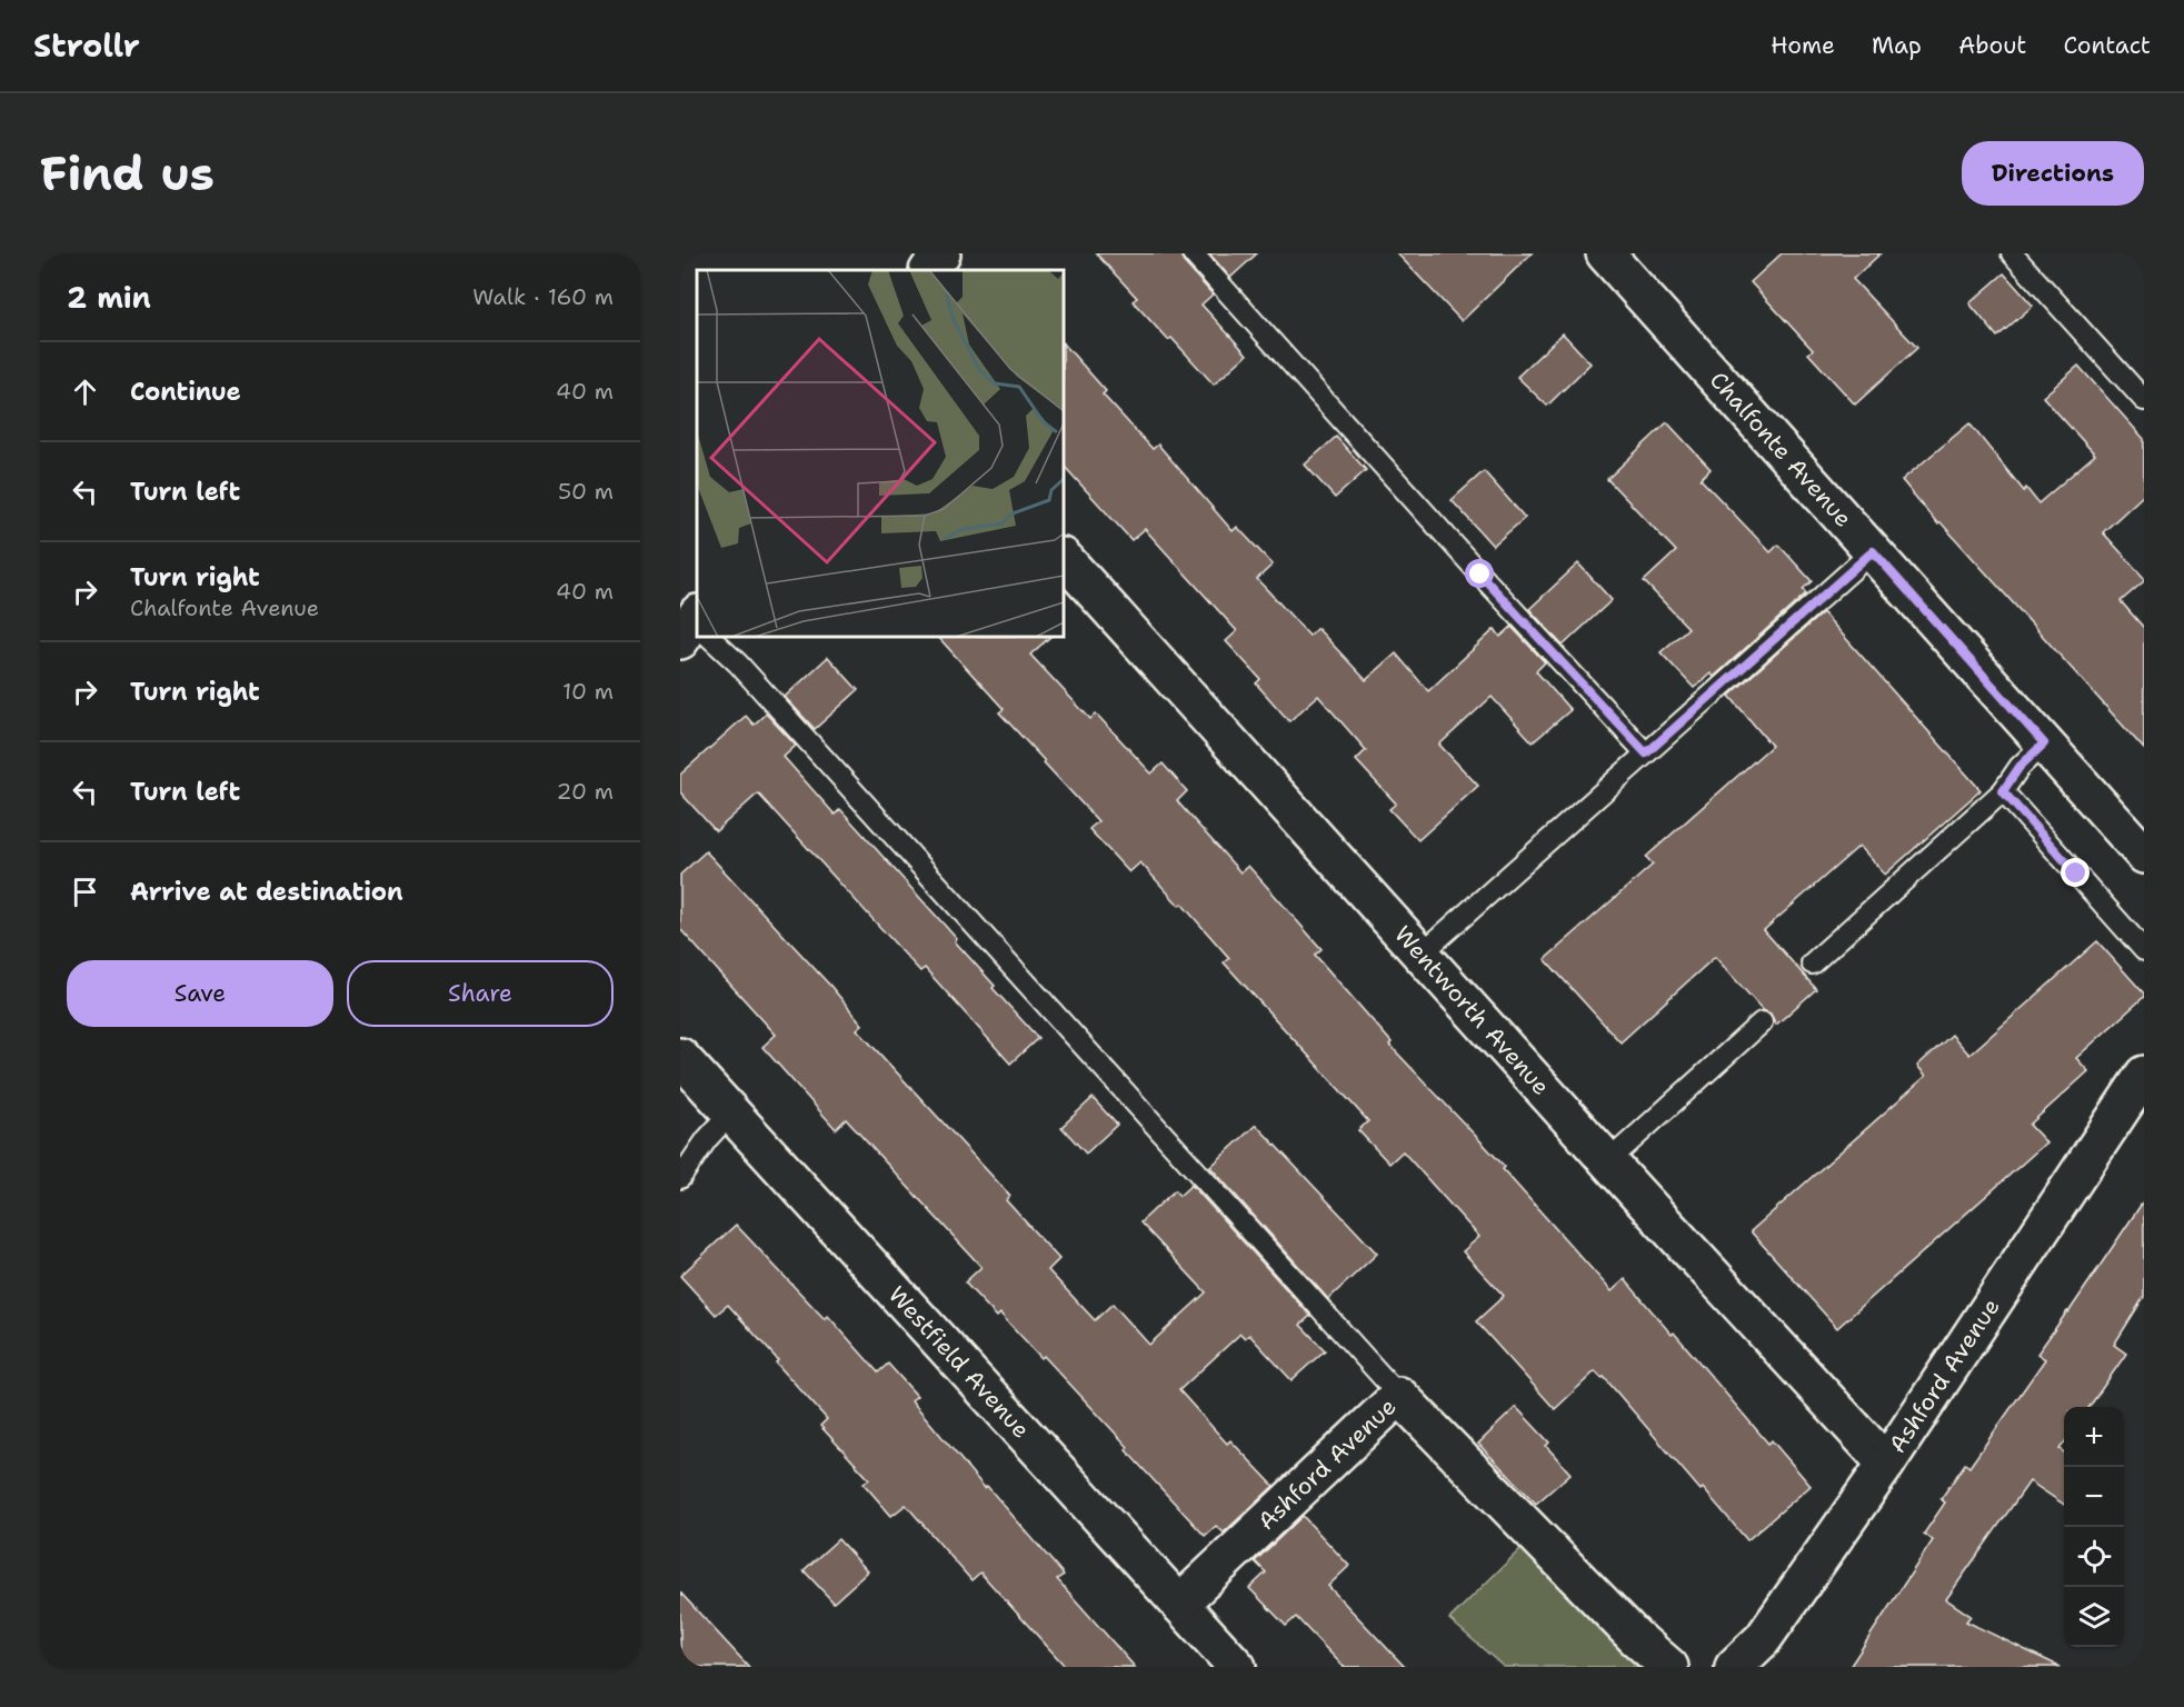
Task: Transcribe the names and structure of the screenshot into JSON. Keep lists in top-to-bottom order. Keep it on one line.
{"streets":{"street":["Chalfonte Avenue","Wentworth Avenue","Westfield Avenue","Ashford Avenue"]},"crossings":[["Wentworth Avenue","Ashford Avenue"],["Westfield Avenue","Ashford Avenue"]],"page":{"header":"Strollr","nav":["Home","Map","About","Contact"],"buttons":["Directions",["Save","Share"]],"title":"Find us","heading":["2 min","Walk · 160 m"],"list":[["Continue","40 m"],["Turn left","50 m"],["Turn right","Chalfonte Avenue","40 m"],["Turn right","10 m"],["Turn left","20 m"],"Arrive at destination"],"map_buttons":["+","−"]}}
